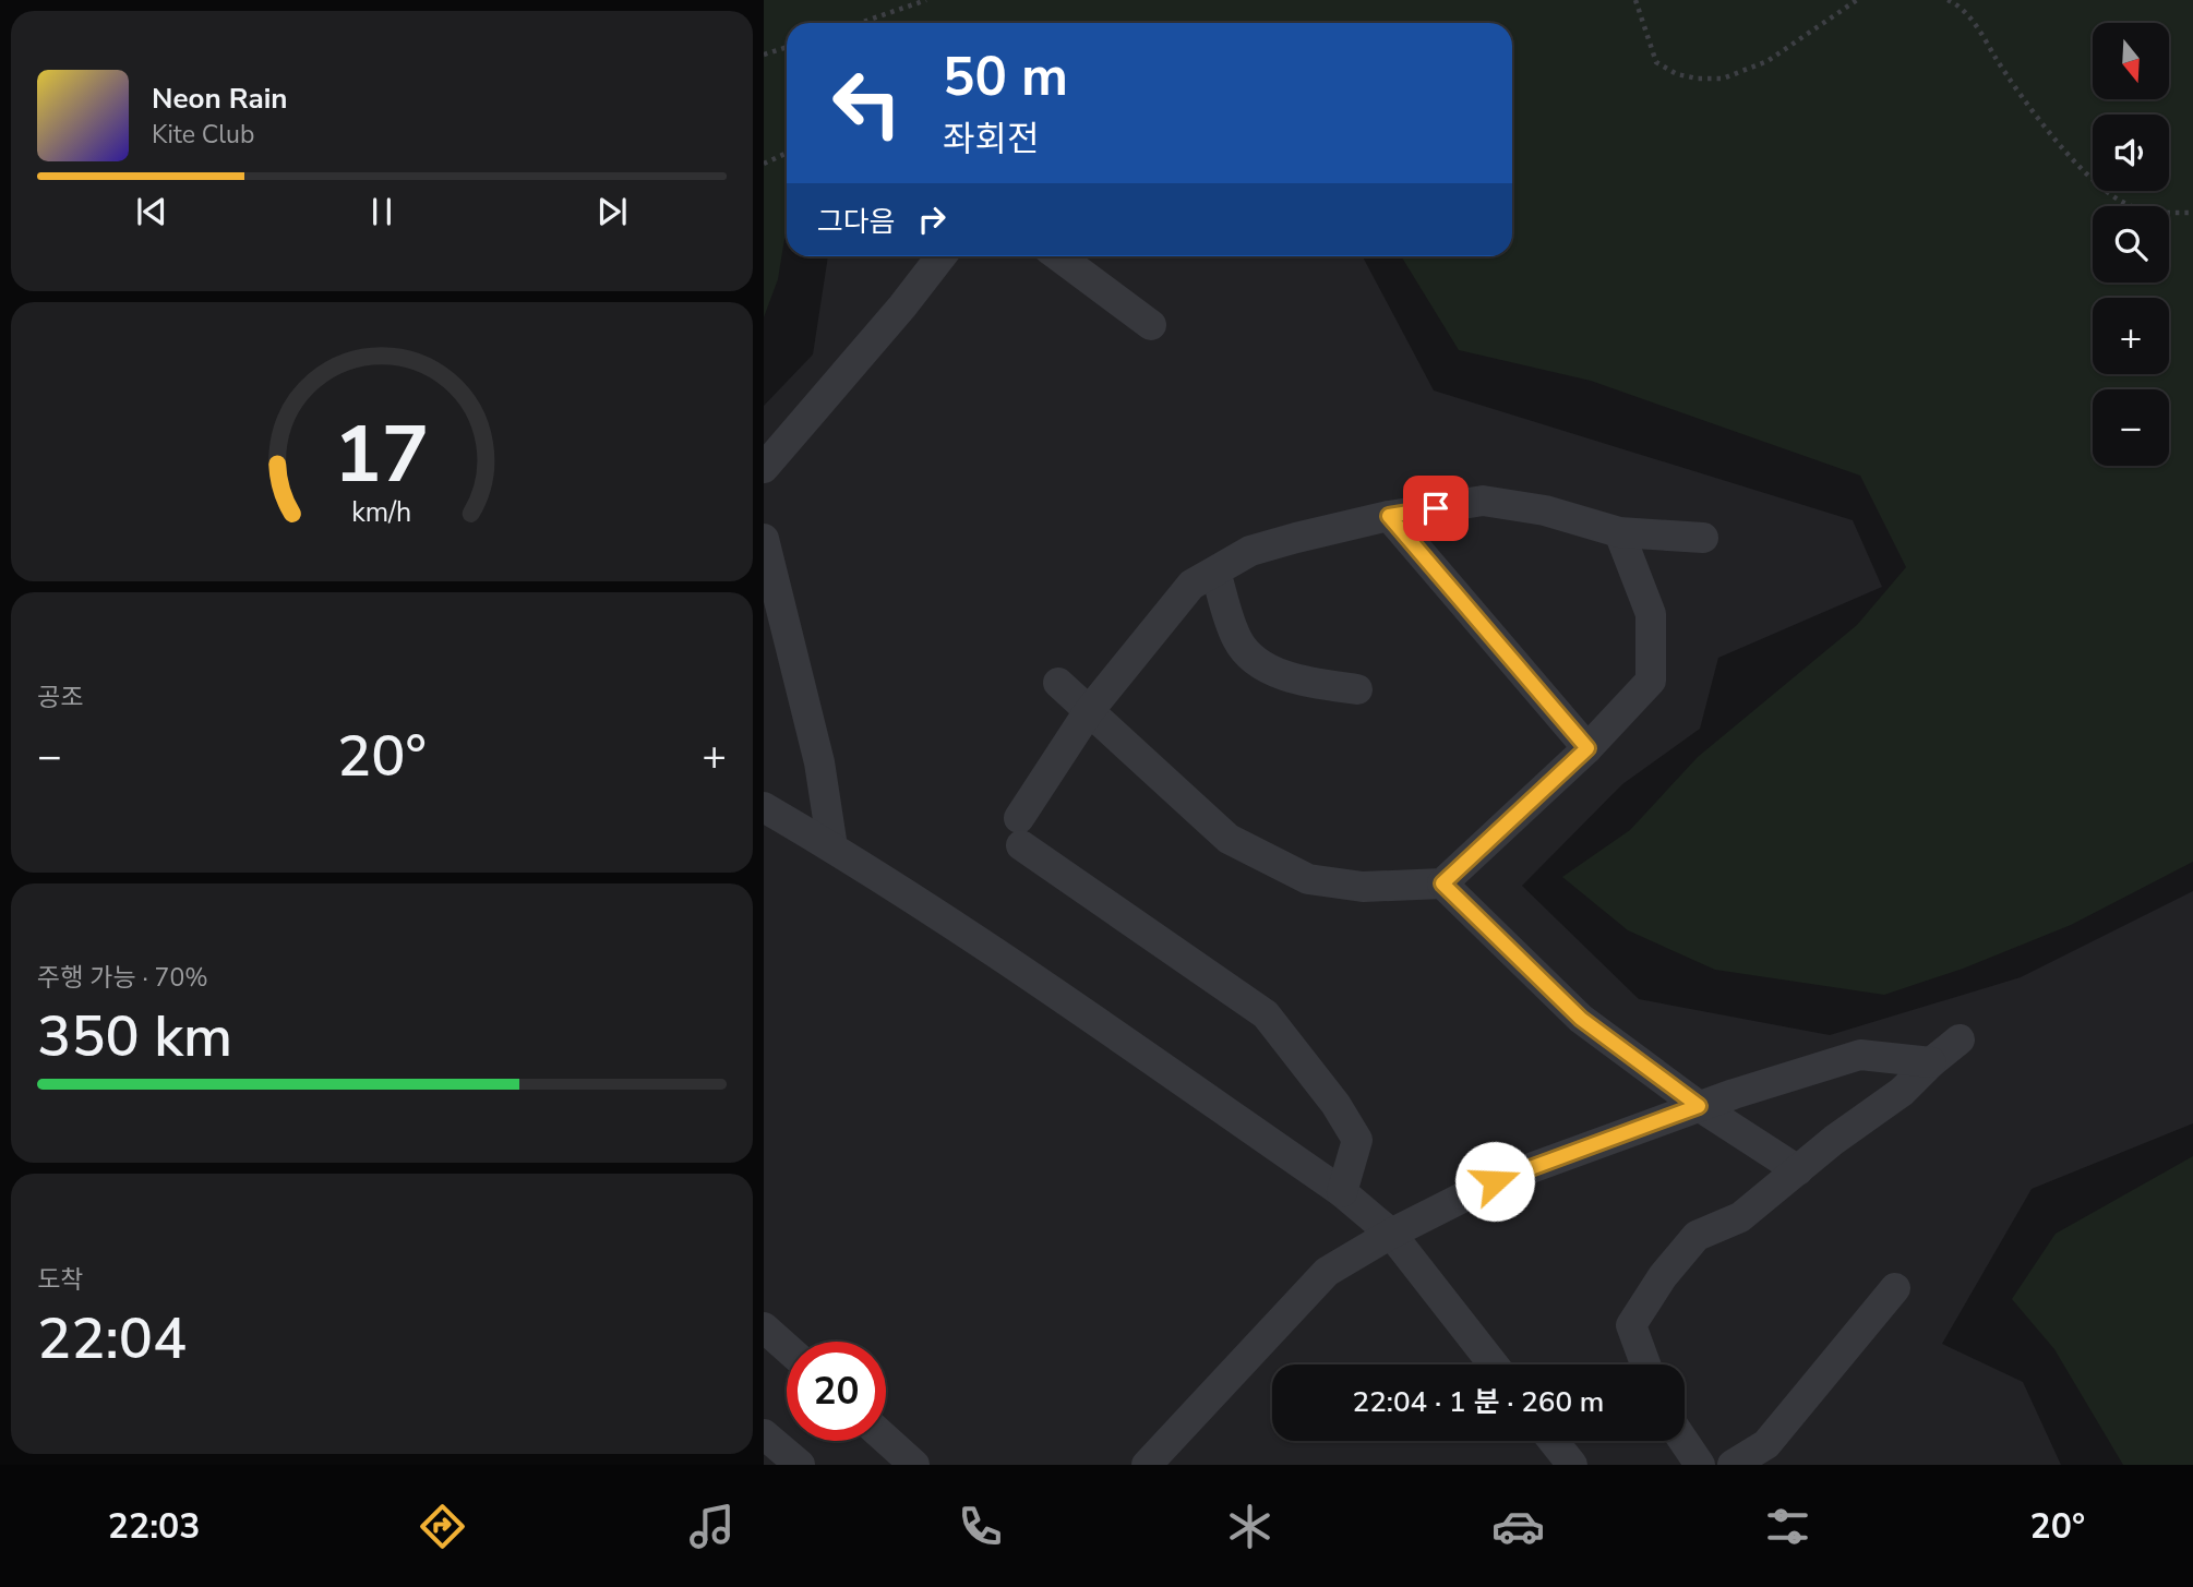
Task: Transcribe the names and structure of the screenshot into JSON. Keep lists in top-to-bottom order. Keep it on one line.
{"north":"bottom","page":{"map_buttons":["+","−"],"turn":["50 m","좌회전"],"song":["Neon Rain","Kite Club"],"then":"그다음","tile":["공조",["주행 가능 · 70%","350 km"],["도착","22:04"]],"heat":["−","20°","+"],"limit":"20","trip":"22:04 · 1 분 · 260 m","tabs":["22:03","20°"],"gauge":["17","km/h"]}}
